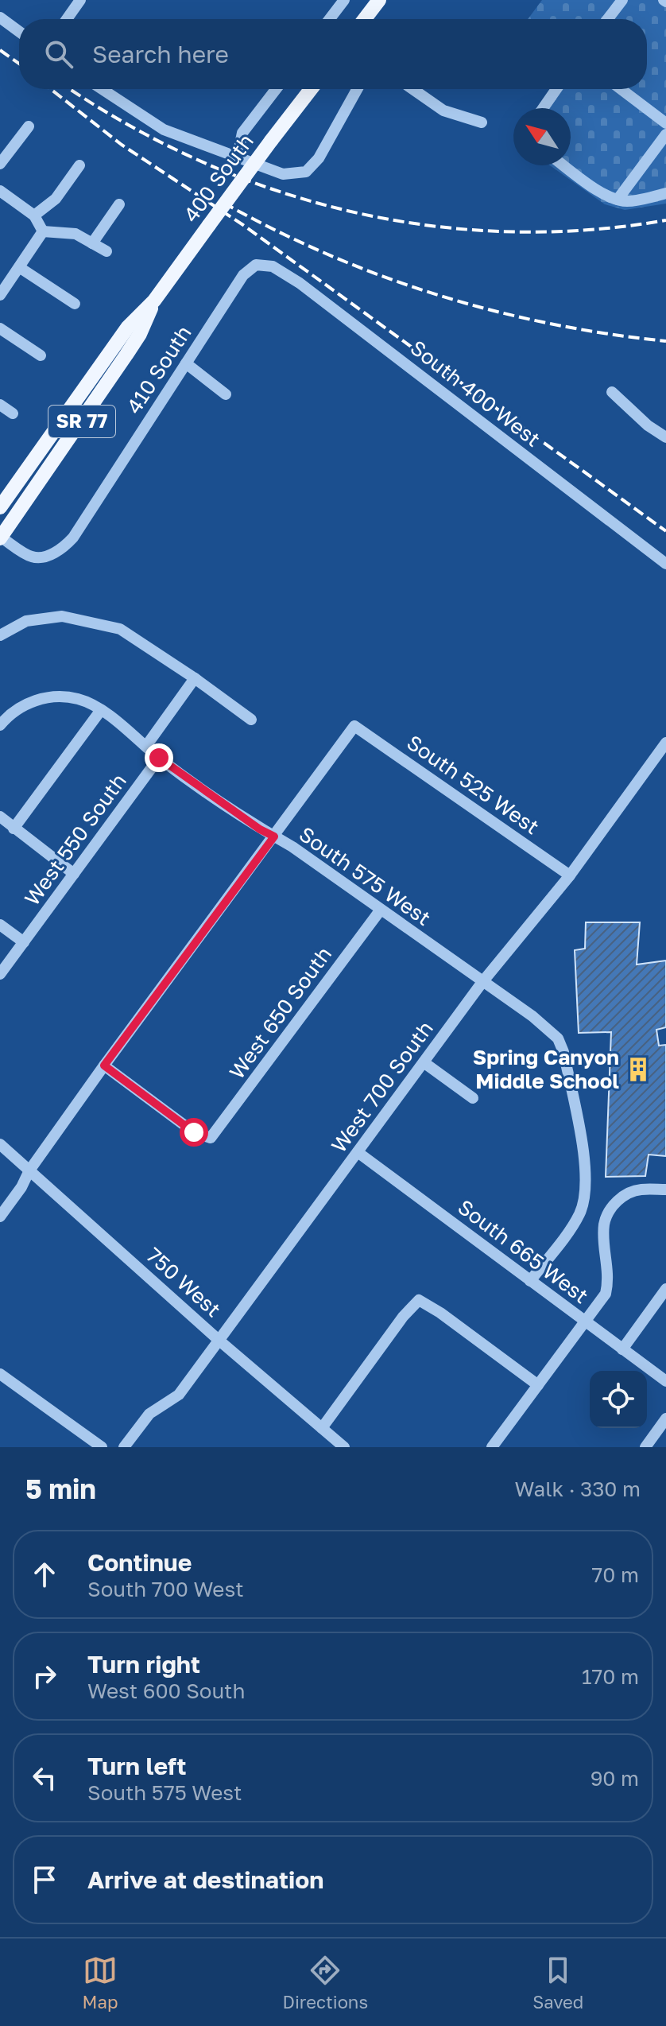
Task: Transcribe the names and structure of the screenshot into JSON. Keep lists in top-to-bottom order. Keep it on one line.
{"streets":{"main road":["400 South","SR 77"],"street":["410 South","South 400 West","South 525 West","West 550 South","South 575 West","West 650 South","West 700 South","South 665 West","750 West"]},"crossings":[["400 South","410 South"],["410 South","South 400 West"],["South 525 West","South 575 West"],["South 525 West","West 700 South"],["West 550 South","South 575 West"],["South 575 West","West 650 South"],["South 575 West","West 700 South"],["South 575 West","South 665 West"],["West 700 South","South 665 West"],["West 700 South","750 West"]],"places":{"building":["Spring Canyon Middle School"]},"north":"top left","page":{"search":"Search here","heading":["5 min","Walk · 330 m"],"list":[["Continue","South 700 West","70 m"],["Turn right","West 600 South","170 m"],["Turn left","South 575 West","90 m"],"Arrive at destination"],"nav":["Map","Directions","Saved"]}}
